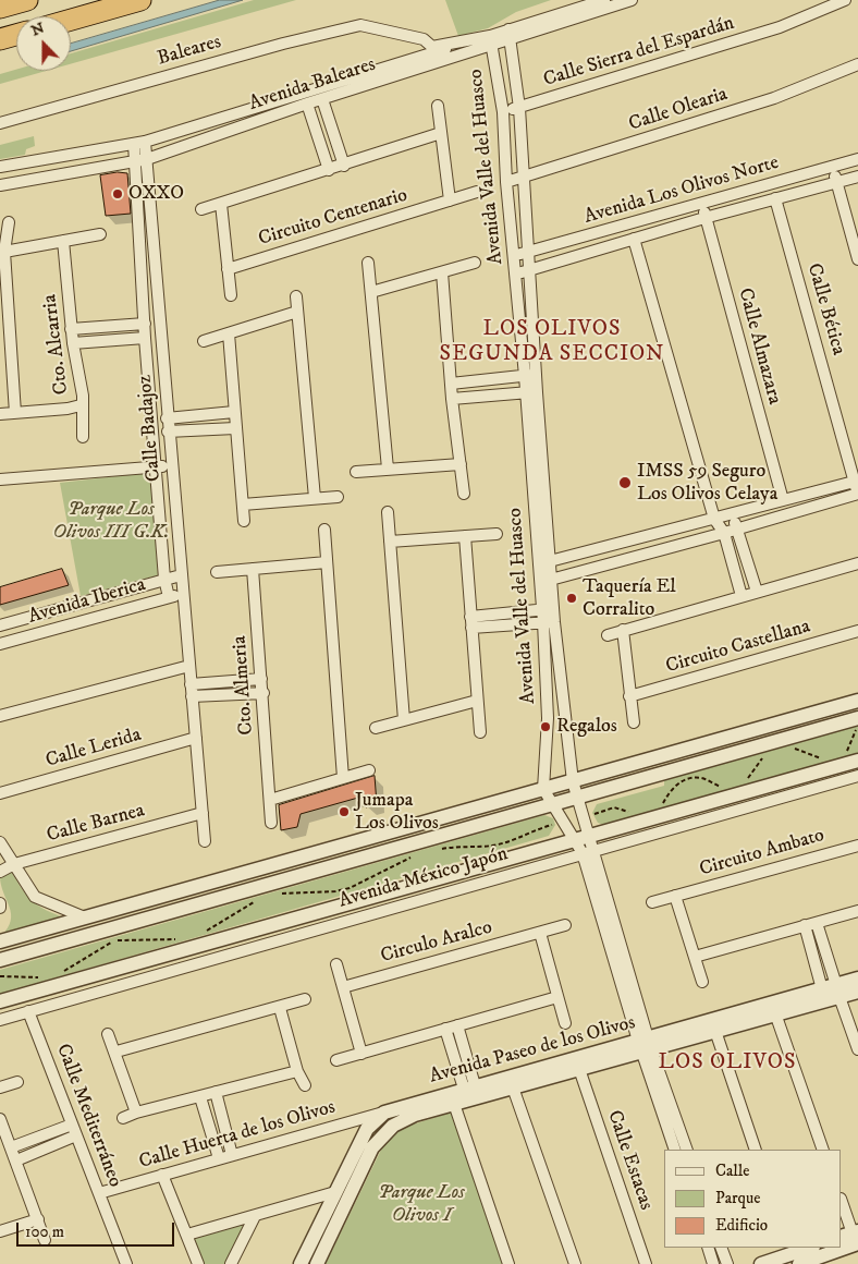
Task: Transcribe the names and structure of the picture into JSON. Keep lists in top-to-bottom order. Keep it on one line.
{"streets":{"street":["Baleares","Calle Sierra del Espardán","Avenida Baleares","Calle Olearia","Avenida Valle del Huasco","Avenida Los Olivos Norte","Circuito Centenario","Calle Bética","Cto. Alcarria","Calle Almazara","Calle Badajoz","Avenida Iberica","Circuito Castellana","Cto. Almeria","Calle Lerida","Calle Barnea","Circuito Ambato","Avenida México Japón","Circulo Aralco","Avenida Paseo de los Olivos","Calle Mediterráneo","Calle Huerta de los Olivos","Calle Estacas"]},"crossings":[["Baleares","Avenida Baleares"],["Baleares","Avenida Valle del Huasco"],["Calle Sierra del Espardán","Avenida Valle del Huasco"],["Avenida Baleares","Avenida Valle del Huasco"],["Avenida Baleares","Calle Badajoz"],["Calle Olearia","Avenida Valle del Huasco"],["Avenida Valle del Huasco","Avenida Los Olivos Norte"],["Avenida Valle del Huasco","Avenida México Japón"],["Avenida Valle del Huasco","Avenida Paseo de los Olivos"],["Avenida Los Olivos Norte","Calle Bética"],["Avenida Los Olivos Norte","Calle Almazara"],["Calle Badajoz","Avenida Iberica"],["Calle Badajoz","Calle Lerida"],["Calle Badajoz","Calle Barnea"],["Avenida México Japón","Calle Mediterráneo"],["Avenida Paseo de los Olivos","Calle Huerta de los Olivos"],["Avenida Paseo de los Olivos","Calle Estacas"],["Calle Mediterráneo","Calle Huerta de los Olivos"]],"districts":["LOS OLIVOS SEGUNDA SECCION","LOS OLIVOS"],"parks":["Parque Los Olivos III G.K.","Parque Los Olivos I"],"places":["OXXO","IMSS 59 Seguro Los Olivos Celaya","Taquería El Corralito","Regalos","Jumapa Los Olivos"],"legend":["Calle","Parque","Edificio"],"scale_bar":"100 m","north":"top"}
